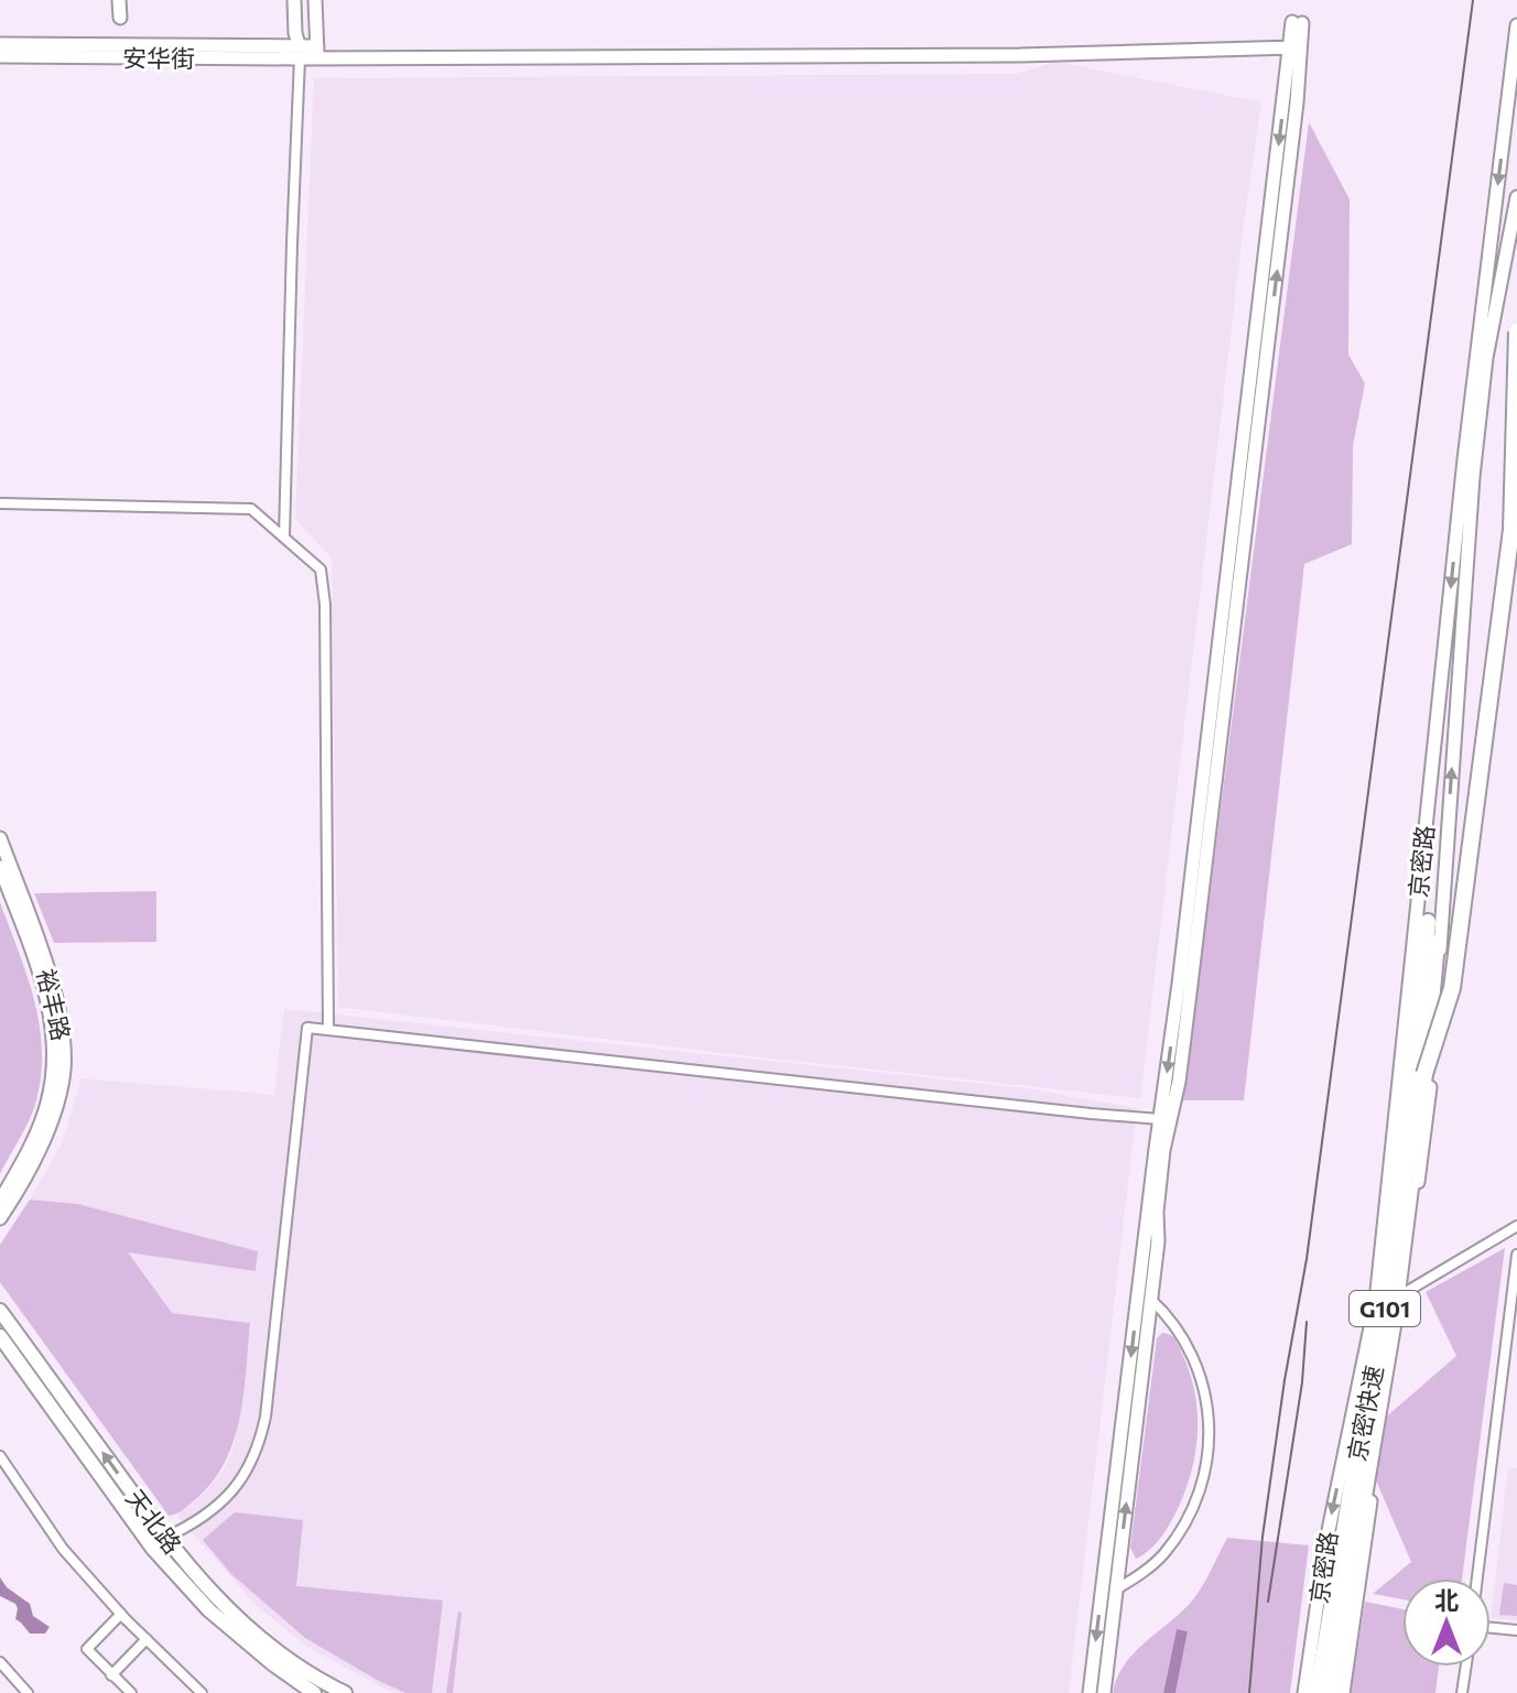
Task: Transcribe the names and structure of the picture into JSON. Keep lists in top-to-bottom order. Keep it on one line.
{"streets":{"highway":["G101","京密快速"],"main road":["天北路"],"street":["安华街","京密路","裕丰路"]},"north":"top"}
